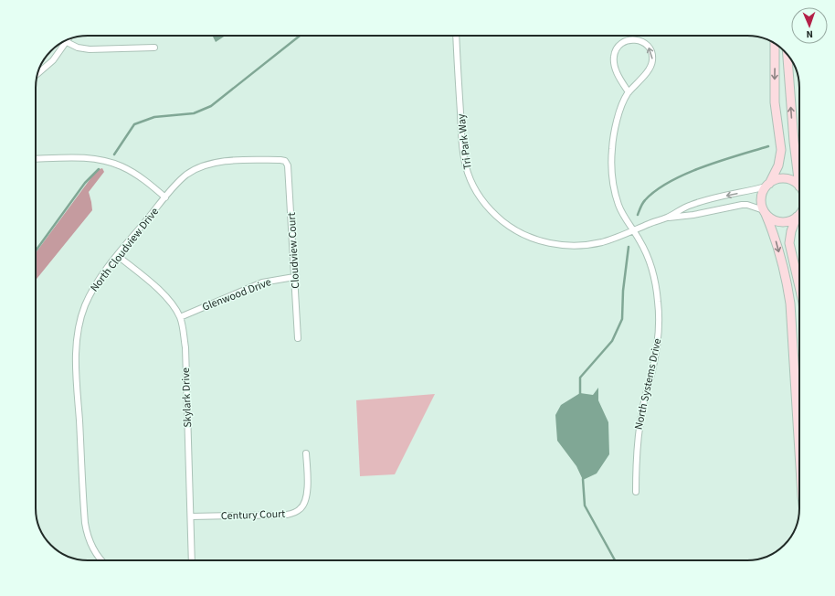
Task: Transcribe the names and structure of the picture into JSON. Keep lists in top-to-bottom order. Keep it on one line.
{"streets":{"street":["Tri Park Way","North Cloudview Drive","Cloudview Court","Glenwood Drive","North Systems Drive","Skylark Drive","Century Court"]},"crossings":[["Tri Park Way","North Systems Drive"],["North Cloudview Drive","Cloudview Court"],["North Cloudview Drive","Skylark Drive"],["Cloudview Court","Glenwood Drive"],["Glenwood Drive","Skylark Drive"],["Skylark Drive","Century Court"]],"north":"bottom"}
